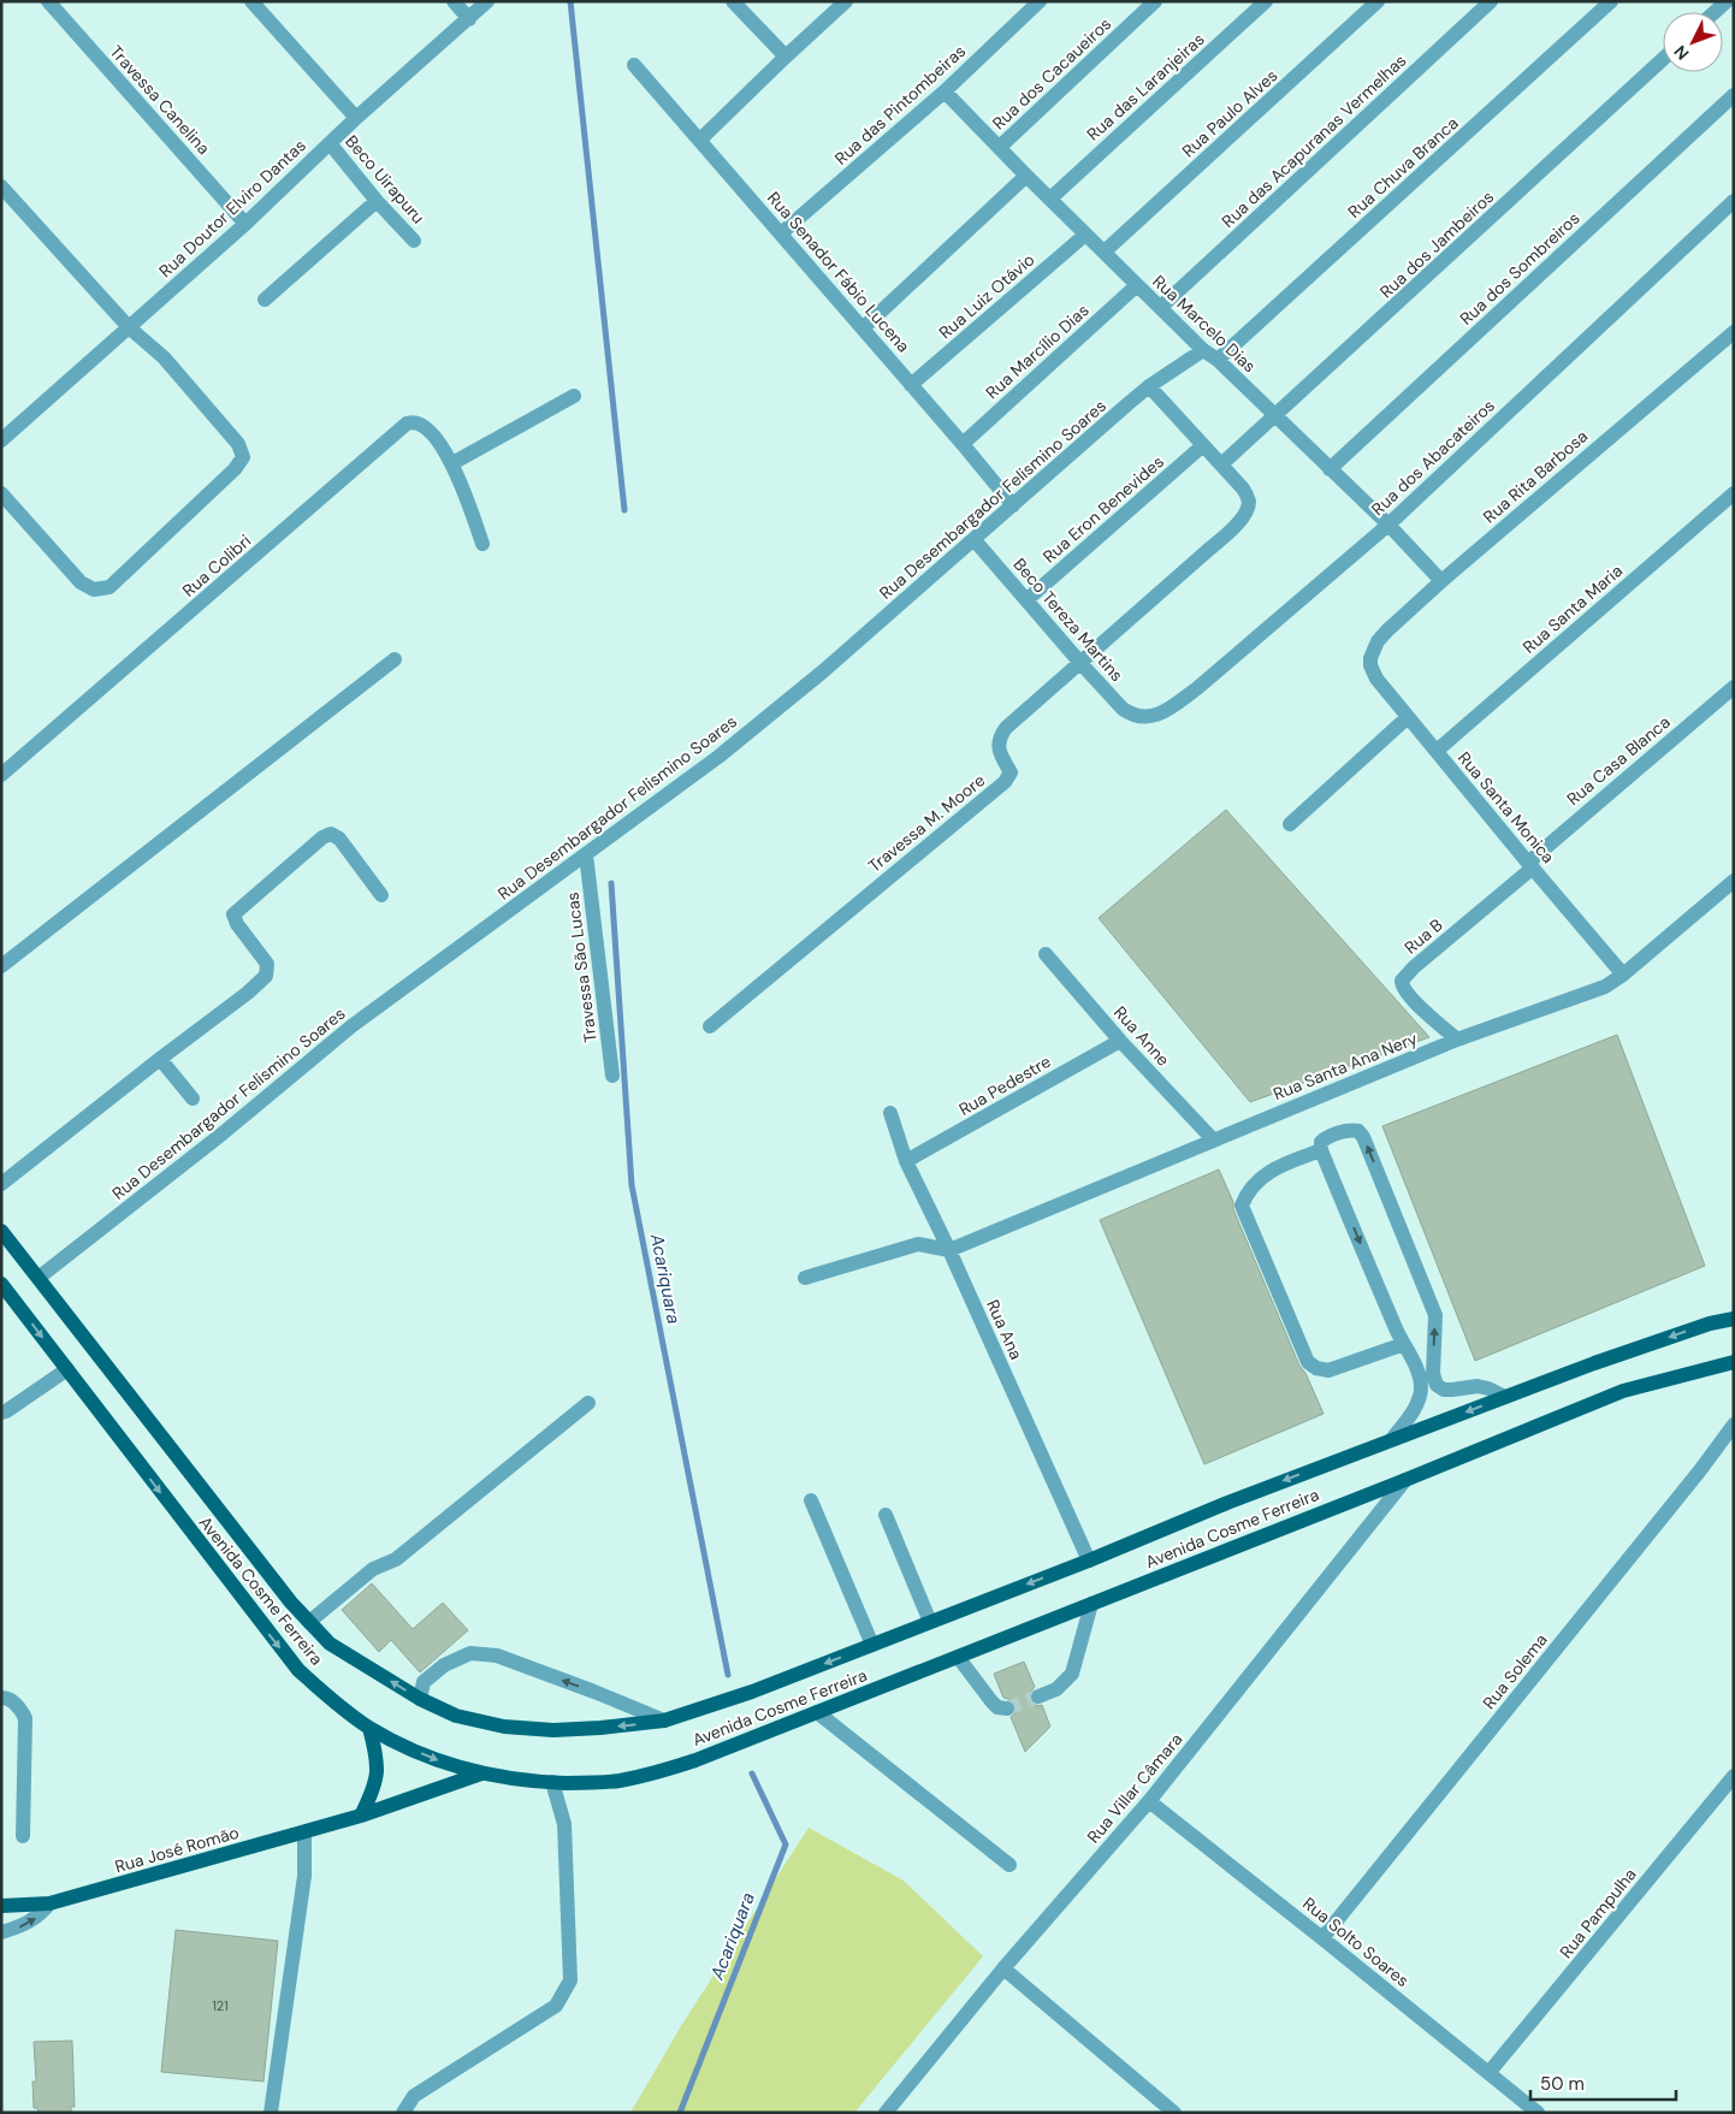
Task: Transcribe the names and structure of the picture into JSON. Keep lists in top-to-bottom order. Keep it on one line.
{"streets":{"main road":["Avenida Cosme Ferreira","Rua José Romão"],"street":["Rua dos Cacaueiros","Rua das Laranjeiras","Travessa Canelina","Rua das Pintombeiras","Rua Paulo Alves","Rua das Acapuranas Vermelhas","Rua Chuva Branca","Beco Uirapuru","Rua Doutor Elviro Dantas","Rua dos Jambeiros","Rua dos Sombreiros","Rua Senador Fábio Lucena","Rua Luiz Otávio","Rua Marcelo Dias","Rua Marcílio Dias","Rua dos Abacateiros","Rua Rita Barbosa","Rua Desembargador Felismino Soares","Rua Eron Benevides","Rua Colibri","Rua Santa Maria","Beco Tereza Martins","Rua Casa Blanca","Rua Santa Monica","Travessa M. Moore","Rua B","Travessa São Lucas","Rua Anne","Rua Santa Ana Nery","Rua Pedestre","Rua Ana","Rua Solema","Rua Villar Câmara","Rua Pampulha","Rua Solto Soares"]},"crossings":[["Rua dos Cacaueiros","Rua Marcelo Dias"],["Rua das Laranjeiras","Rua Marcelo Dias"],["Travessa Canelina","Rua Doutor Elviro Dantas"],["Rua das Pintombeiras","Rua Senador Fábio Lucena"],["Rua das Pintombeiras","Rua Marcelo Dias"],["Rua Paulo Alves","Rua Marcelo Dias"],["Rua das Acapuranas Vermelhas","Rua Marcelo Dias"],["Rua Chuva Branca","Rua Marcelo Dias"],["Beco Uirapuru","Rua Doutor Elviro Dantas"],["Rua dos Jambeiros","Rua Marcelo Dias"],["Rua dos Jambeiros","Travessa M. Moore"],["Rua dos Sombreiros","Rua Marcelo Dias"],["Rua Senador Fábio Lucena","Rua Luiz Otávio"],["Rua Senador Fábio Lucena","Rua Marcílio Dias"],["Rua Senador Fábio Lucena","Rua Desembargador Felismino Soares"],["Rua Luiz Otávio","Rua Marcelo Dias"],["Rua Marcelo Dias","Rua Marcílio Dias"],["Rua Marcelo Dias","Rua dos Abacateiros"],["Rua Marcelo Dias","Rua Rita Barbosa"],["Rua Marcelo Dias","Rua Desembargador Felismino Soares"],["Rua dos Abacateiros","Beco Tereza Martins"],["Rua Rita Barbosa","Rua Santa Monica"],["Rua Desembargador Felismino Soares","Beco Tereza Martins"],["Rua Desembargador Felismino Soares","Travessa São Lucas"],["Rua Desembargador Felismino Soares","Avenida Cosme Ferreira"],["Rua Eron Benevides","Beco Tereza Martins"],["Rua Santa Maria","Rua Santa Monica"],["Beco Tereza Martins","Travessa M. Moore"],["Rua Casa Blanca","Rua Santa Monica"],["Rua Casa Blanca","Rua B"],["Rua Santa Monica","Rua B"],["Rua Santa Monica","Rua Santa Ana Nery"],["Rua B","Rua Santa Ana Nery"],["Rua Anne","Rua Santa Ana Nery"],["Rua Anne","Rua Pedestre"],["Rua Santa Ana Nery","Rua Ana"],["Rua Pedestre","Rua Ana"],["Rua Ana","Avenida Cosme Ferreira"],["Avenida Cosme Ferreira","Rua Villar Câmara"],["Avenida Cosme Ferreira","Rua José Romão"],["Rua Solema","Rua Solto Soares"],["Rua Villar Câmara","Rua Solto Soares"],["Rua Pampulha","Rua Solto Soares"]],"water":["Acariquara"],"house_numbers":["121"],"scale_bar":"50 m","north":"bottom left"}
